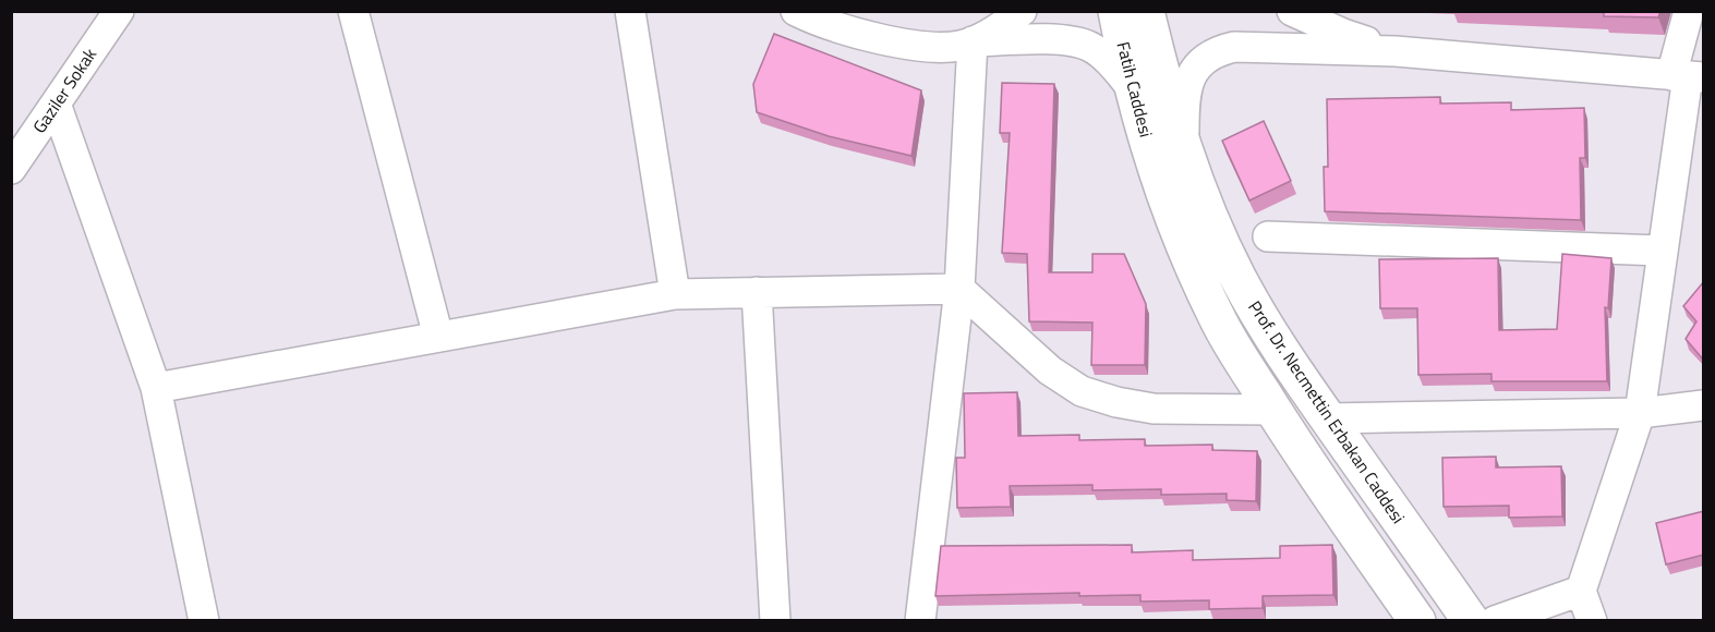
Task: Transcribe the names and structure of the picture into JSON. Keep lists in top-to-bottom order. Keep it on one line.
{"streets":{"main road":["Fatih Caddesi","Prof. Dr. Necmettin Erbakan Caddesi"],"street":["Gaziler Sokak"]},"crossings":[["Fatih Caddesi","Prof. Dr. Necmettin Erbakan Caddesi"]]}
